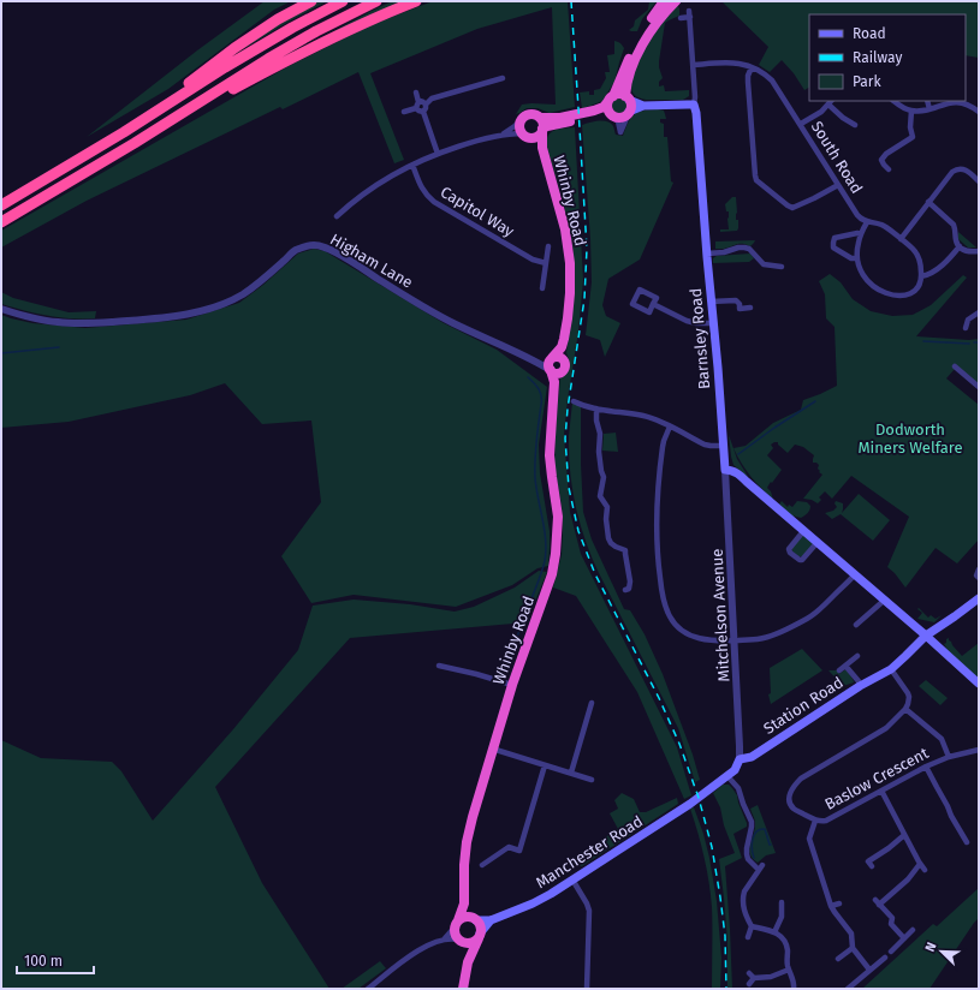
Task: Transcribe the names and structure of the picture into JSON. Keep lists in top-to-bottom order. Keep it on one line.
{"streets":{"highway":["Whinby Road","Manchester Road"],"main road":["Barnsley Road","Station Road"],"street":["South Road","Capitol Way","Higham Lane","Mitchelson Avenue","Baslow Crescent"]},"crossings":[["South Road","Barnsley Road"],["Whinby Road","Higham Lane"],["Whinby Road","Manchester Road"],["Barnsley Road","Mitchelson Avenue"],["Mitchelson Avenue","Station Road"],["Station Road","Manchester Road"]],"parks":["Dodworth Miners Welfare"],"legend":["Road","Railway","Park"],"scale_bar":"100 m","north":"top left"}
